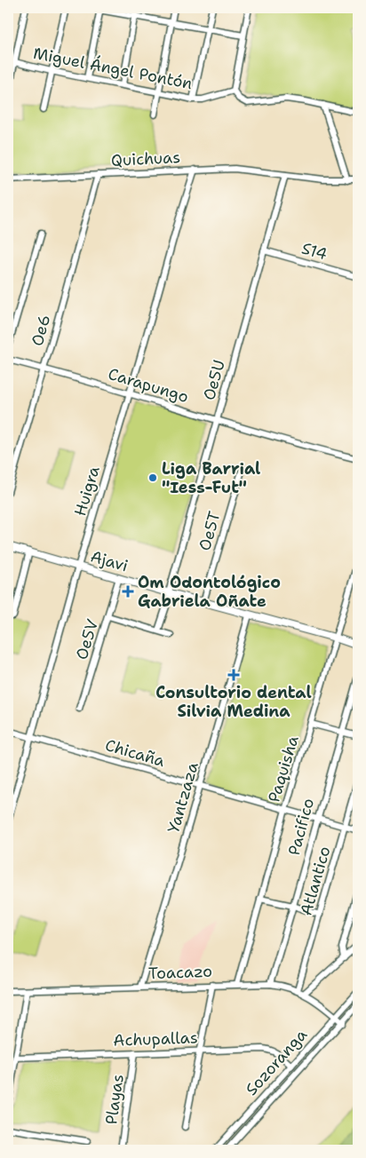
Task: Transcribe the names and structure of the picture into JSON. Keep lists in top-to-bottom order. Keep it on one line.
{"streets":{"street":["Miguel Ángel Pontón","Quichuas","S14","Oe6","Oe5U","Carapungo","Huigra","Oe5T","Ajavi","Oe5V","Chicaña","Paquisha","Yantzaza","Pacifico","Atlantico","Toacazo","Achupallas","Sozoranga","Playas"]},"crossings":[["Quichuas","Oe6"],["Quichuas","Oe5U"],["Quichuas","Huigra"],["S14","Oe5U"],["Oe6","Carapungo"],["Oe5U","Carapungo"],["Oe5U","Ajavi"],["Carapungo","Huigra"],["Huigra","Ajavi"],["Huigra","Chicaña"],["Oe5T","Ajavi"],["Ajavi","Oe5V"],["Ajavi","Paquisha"],["Ajavi","Yantzaza"],["Chicaña","Paquisha"],["Chicaña","Yantzaza"],["Chicaña","Pacifico"],["Chicaña","Atlantico"],["Paquisha","Toacazo"],["Yantzaza","Toacazo"],["Pacifico","Toacazo"],["Atlantico","Toacazo"],["Toacazo","Sozoranga"],["Achupallas","Sozoranga"],["Achupallas","Playas"]],"places":{"other":["Liga Barrial \"Iess-Fut\""],"health":["Om Odontológico Gabriela Oñate","Consultorio dental Silvia Medina"]}}
